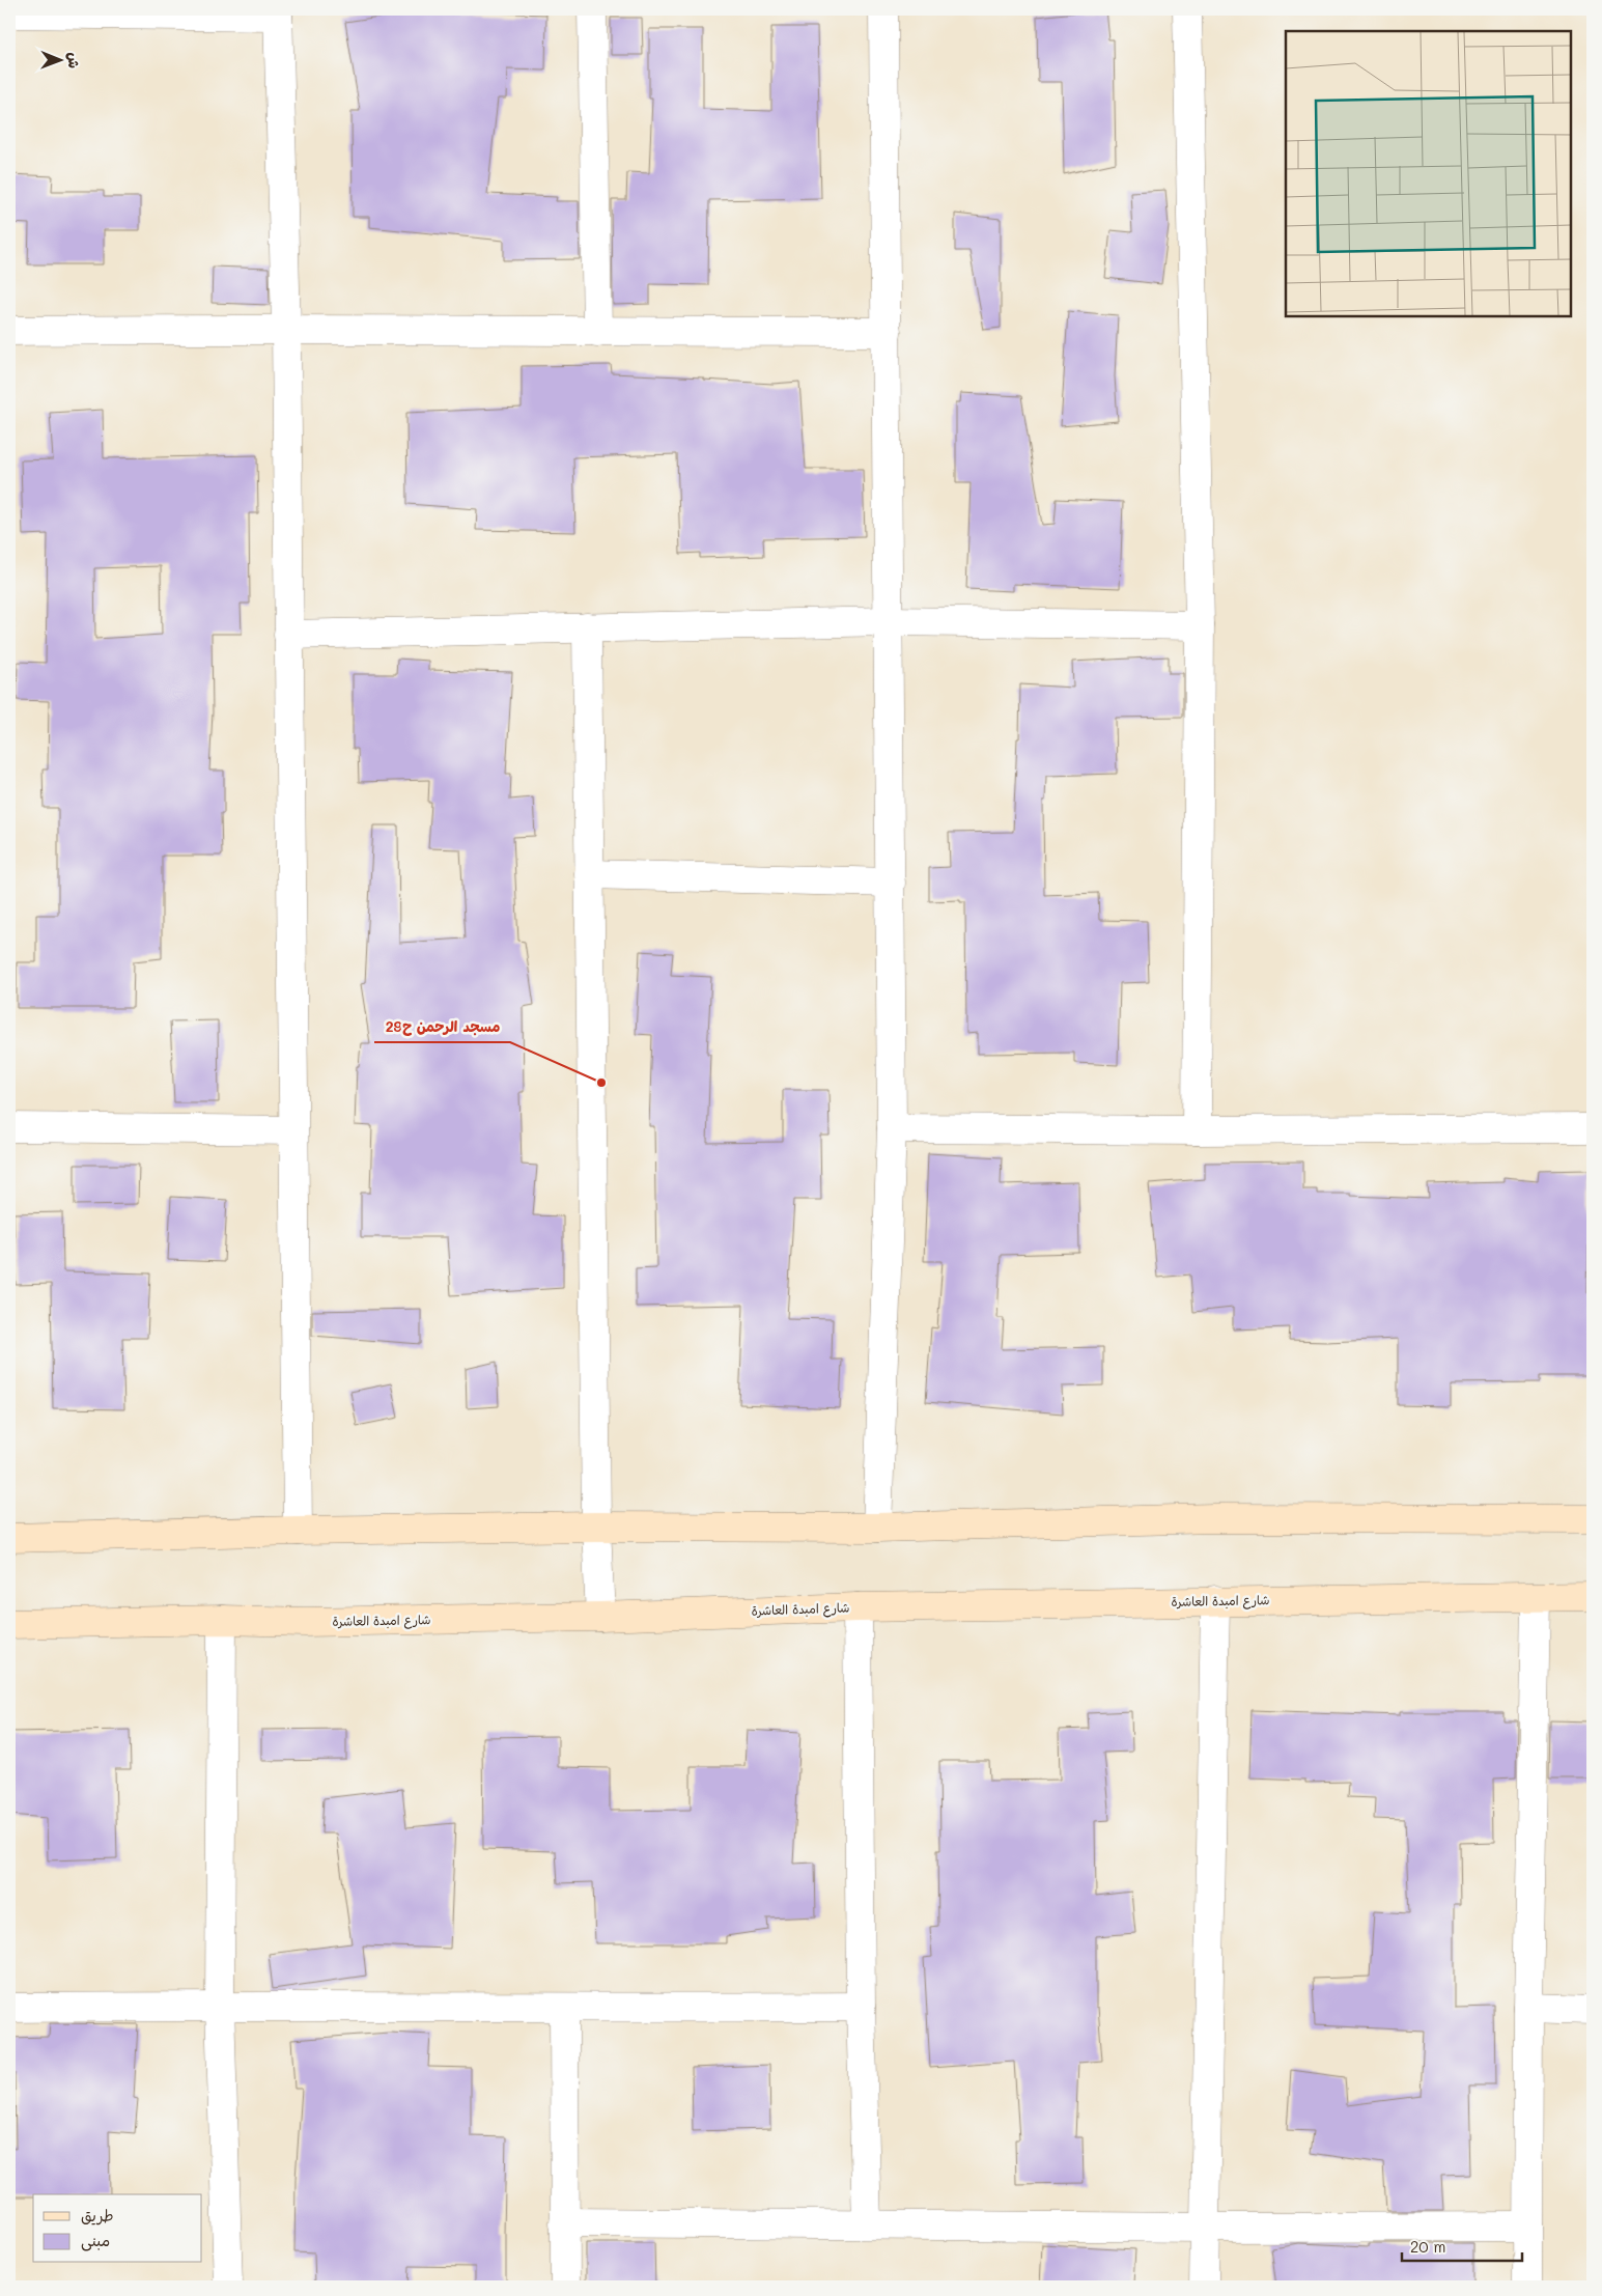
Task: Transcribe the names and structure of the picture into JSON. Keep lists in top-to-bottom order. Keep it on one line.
{"streets":{"main road":["شارع امبدة العاشرة"]},"places":["مسجد الرحمن ح29"],"legend":["طريق","مبنى"],"scale_bar":"20 m","north":"right"}
